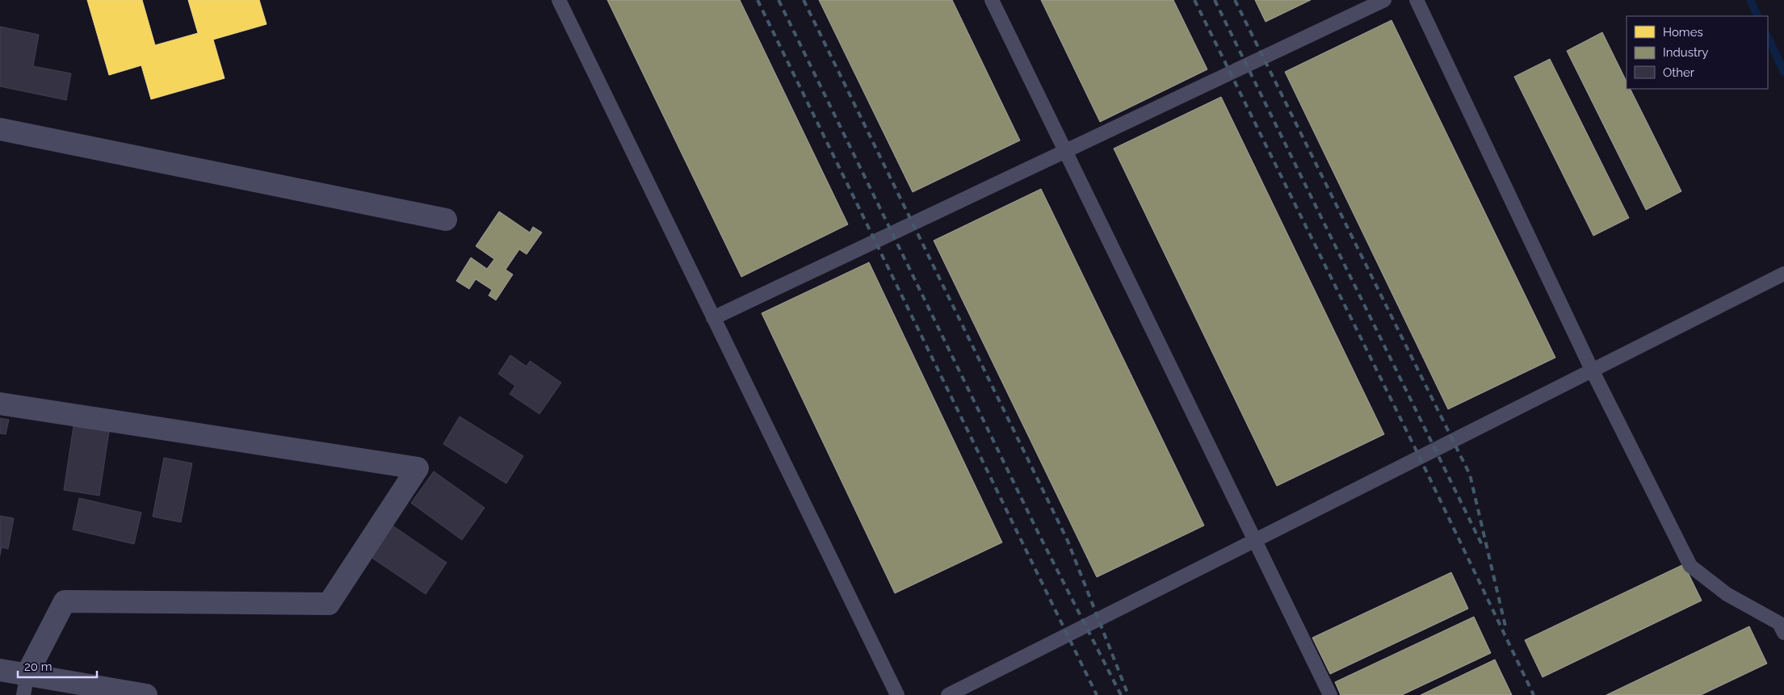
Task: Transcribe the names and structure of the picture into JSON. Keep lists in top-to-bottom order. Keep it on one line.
{"legend":["Homes","Industry","Other"],"scale_bar":"20 m"}
